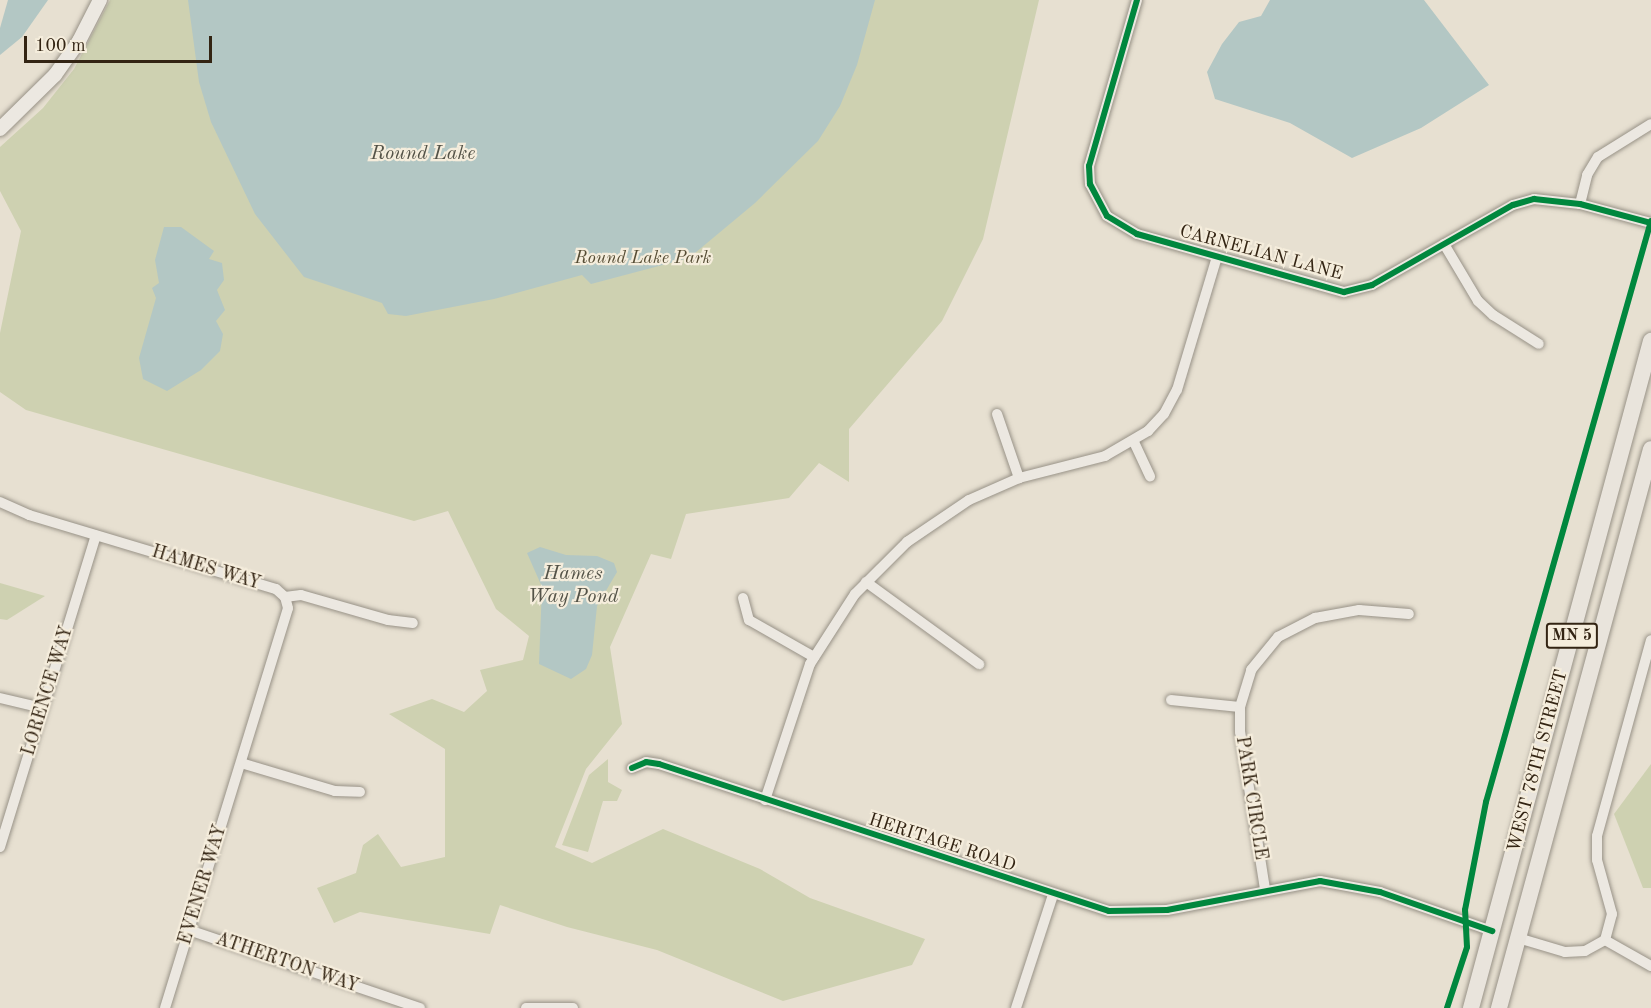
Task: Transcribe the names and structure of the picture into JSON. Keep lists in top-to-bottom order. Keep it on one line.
{"streets":{"main road":["MN 5","WEST 78TH STREET"],"street":["CARNELIAN LANE","HAMES WAY","LORENCE WAY","PARK CIRCLE","HERITAGE ROAD","EVENER WAY","ATHERTON WAY"]},"crossings":[["HAMES WAY","LORENCE WAY"],["HAMES WAY","EVENER WAY"],["WEST 78TH STREET","HERITAGE ROAD"],["PARK CIRCLE","HERITAGE ROAD"],["EVENER WAY","ATHERTON WAY"]],"water":["Round Lake","Hames Way Pond"],"parks":["Round Lake Park"],"scale_bar":"100 m"}
